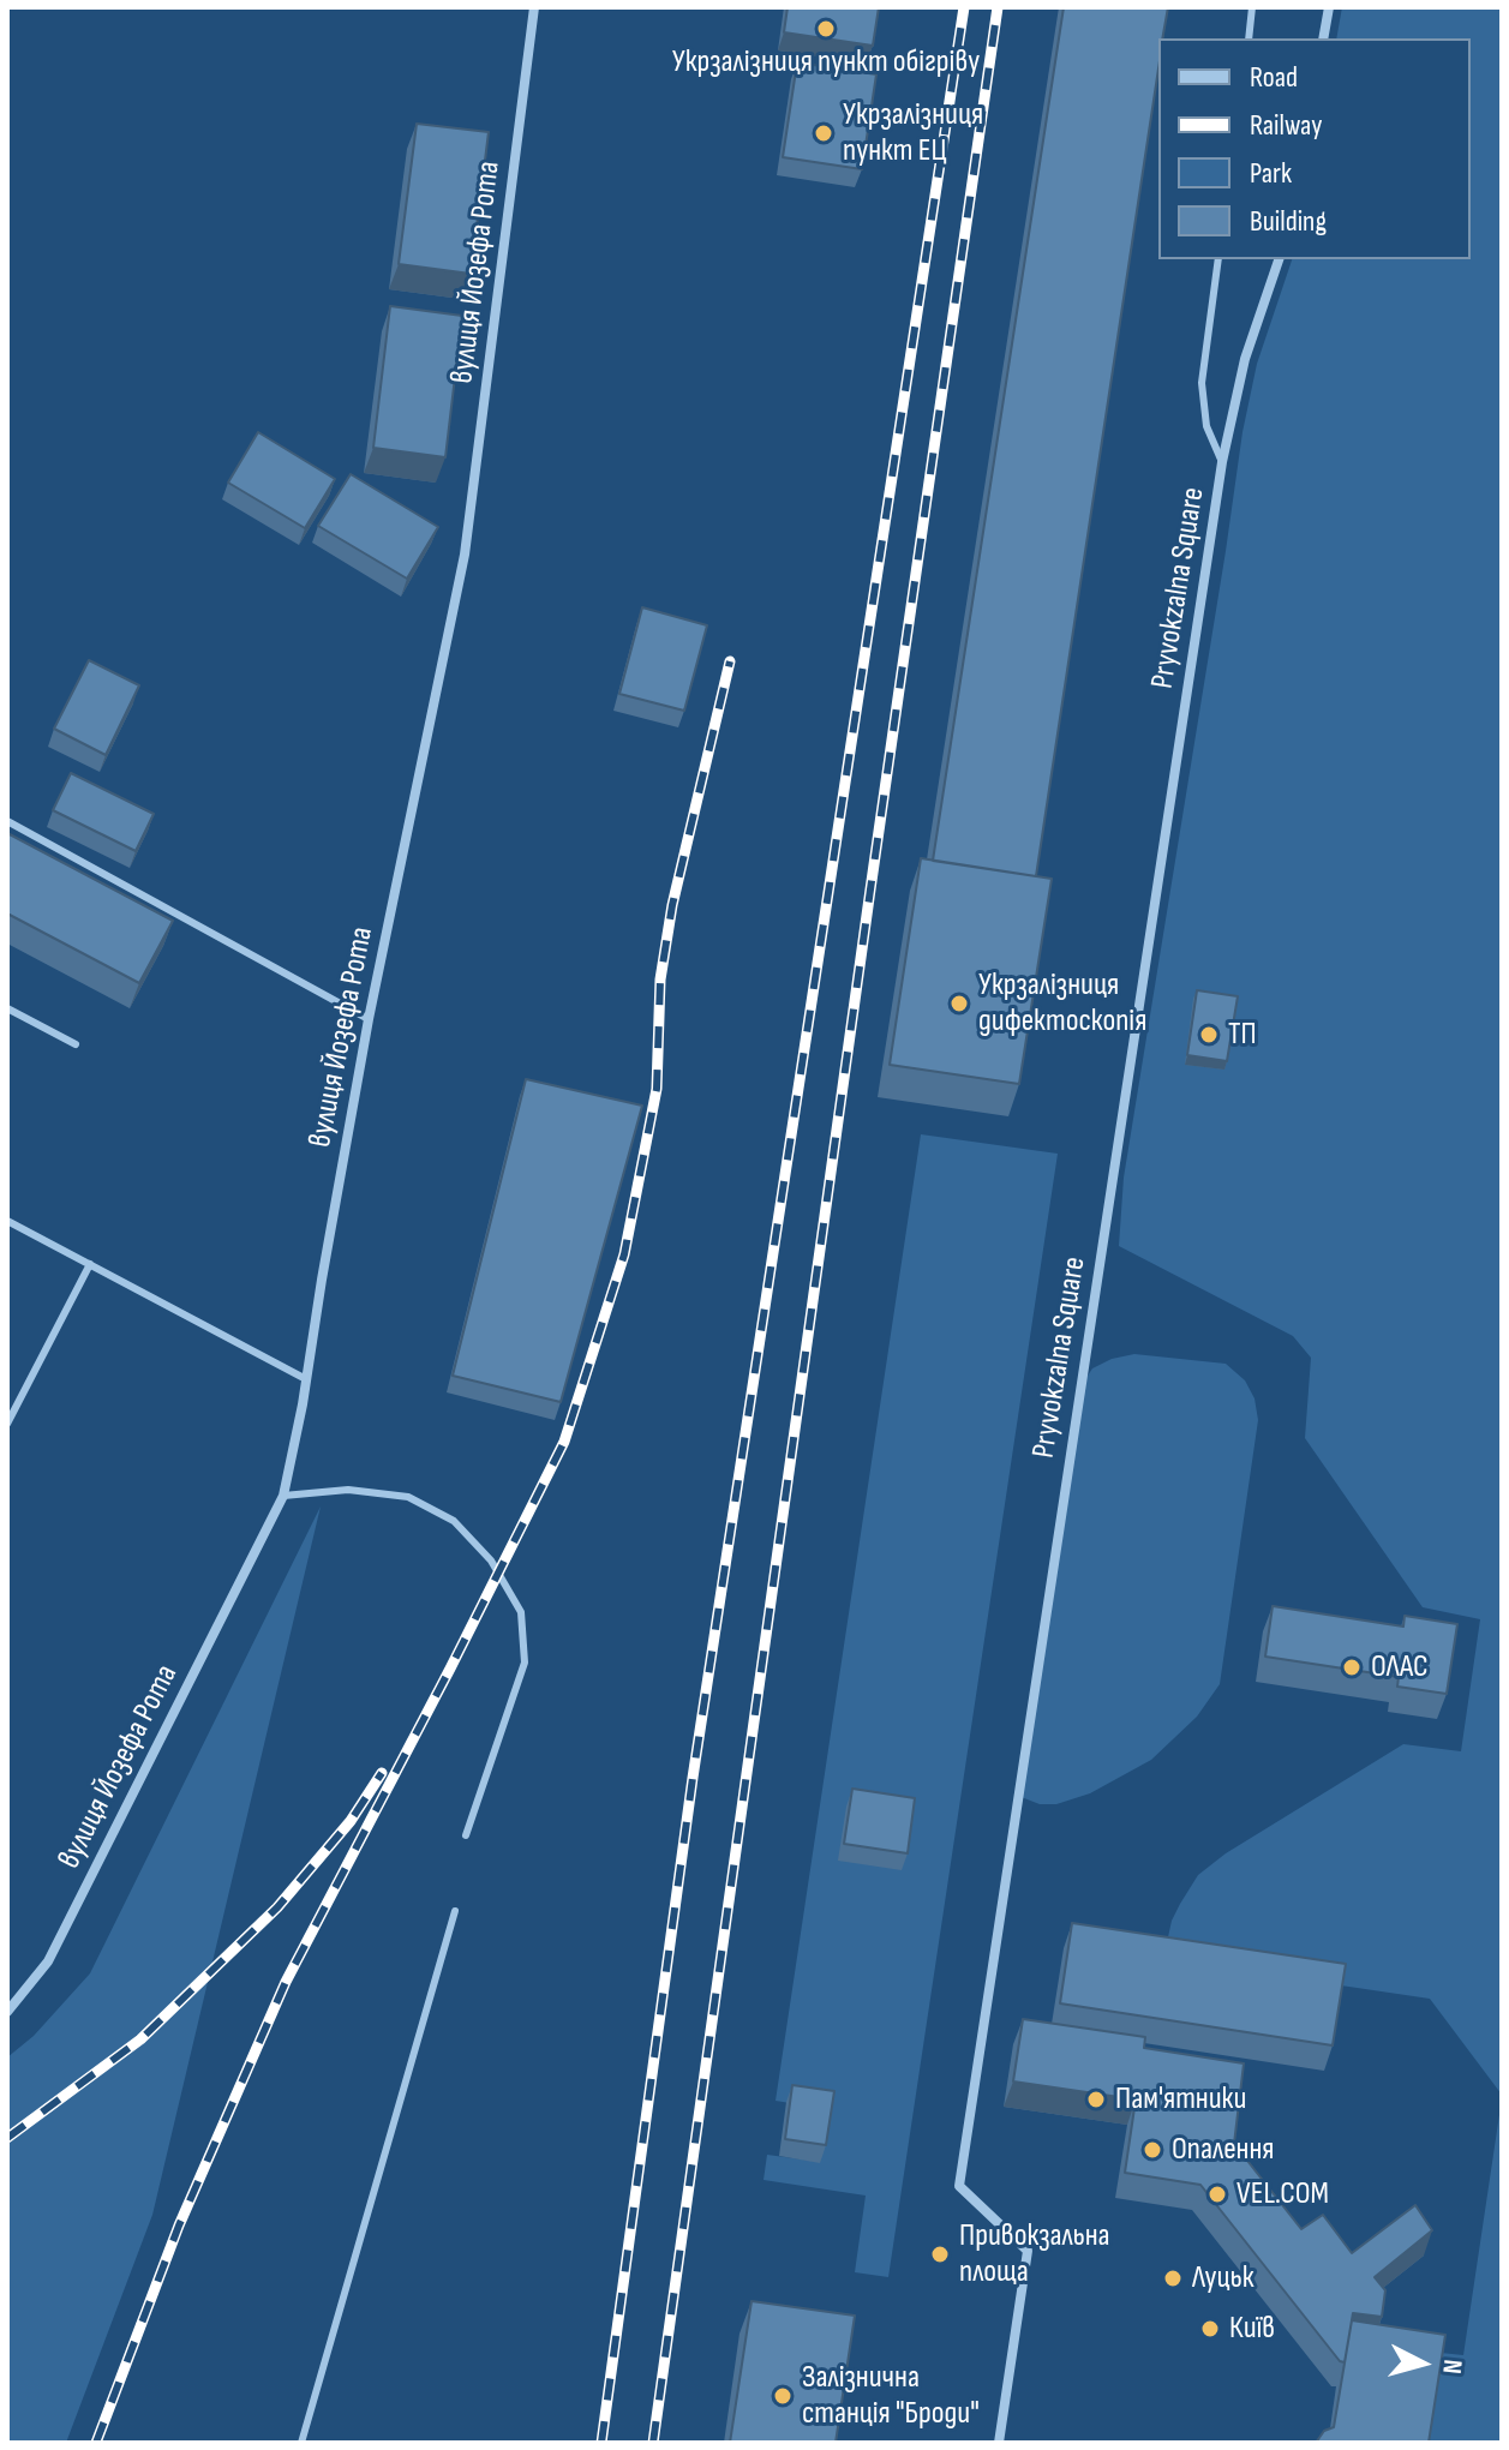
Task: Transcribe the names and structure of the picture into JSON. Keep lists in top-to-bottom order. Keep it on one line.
{"streets":{"street":["вулиця Йозефа Рота","Pryvokzalna Square"]},"places":["Укрзалізниця пункт обігріву","Укрзалізниця пункт ЕЦ","Укрзалізниця дифектоскопія","ТП","ОЛАС","Пам'ятники","Опалення","VEL.COM","Привокзальна площа","Луцьк","Київ","Залізнична станція \"Броди\""],"legend":["Road","Railway","Park","Building"],"north":"right"}
